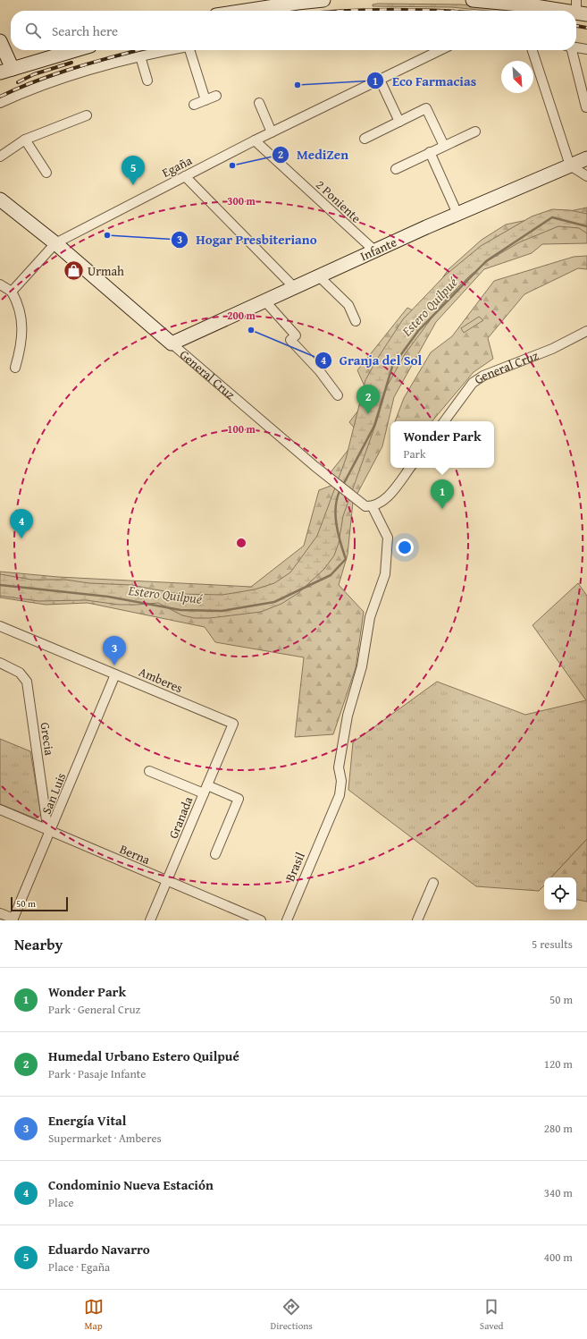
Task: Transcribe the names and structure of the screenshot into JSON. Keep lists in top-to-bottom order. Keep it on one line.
{"streets":{"street":["Egaña","2 Poniente","Infante","General Cruz","Amberes","Grecia","San Luis","Granada","Berna","Brasil"]},"crossings":[["Egaña","2 Poniente"],["Egaña","General Cruz"],["2 Poniente","Infante"],["Infante","General Cruz"],["General Cruz","Brasil"],["Amberes","San Luis"],["Amberes","Granada"],["Grecia","San Luis"],["Grecia","Berna"],["San Luis","Berna"],["Granada","Berna"]],"water":["Estero Quilpué"],"places":{"other":["Eco Farmacias","MediZen","Hogar Presbiteriano","Granja del Sol"],"shop":["Urmah"]},"scale_bar":"50 m","north":"bottom right","page":{"search":"Search here","pins":["5","2","1","4","3"],"popup":["Wonder Park","Park"],"scale":"50 m","heading":["Nearby","5 results"],"list":[{"mark":"1","name":"Wonder Park","note":"Park · General Cruz","value":"50 m"},{"mark":"2","name":"Humedal Urbano Estero Quilpué","note":"Park · Pasaje Infante","value":"120 m"},{"mark":"3","name":"Energía Vital","note":"Supermarket · Amberes","value":"280 m"},{"mark":"4","name":"Condominio Nueva Estación","note":"Place","value":"340 m"},{"mark":"5","name":"Eduardo Navarro","note":"Place · Egaña","value":"400 m"}],"nav":["Map","Directions","Saved"]},"rings":["300 m","200 m","100 m"]}
